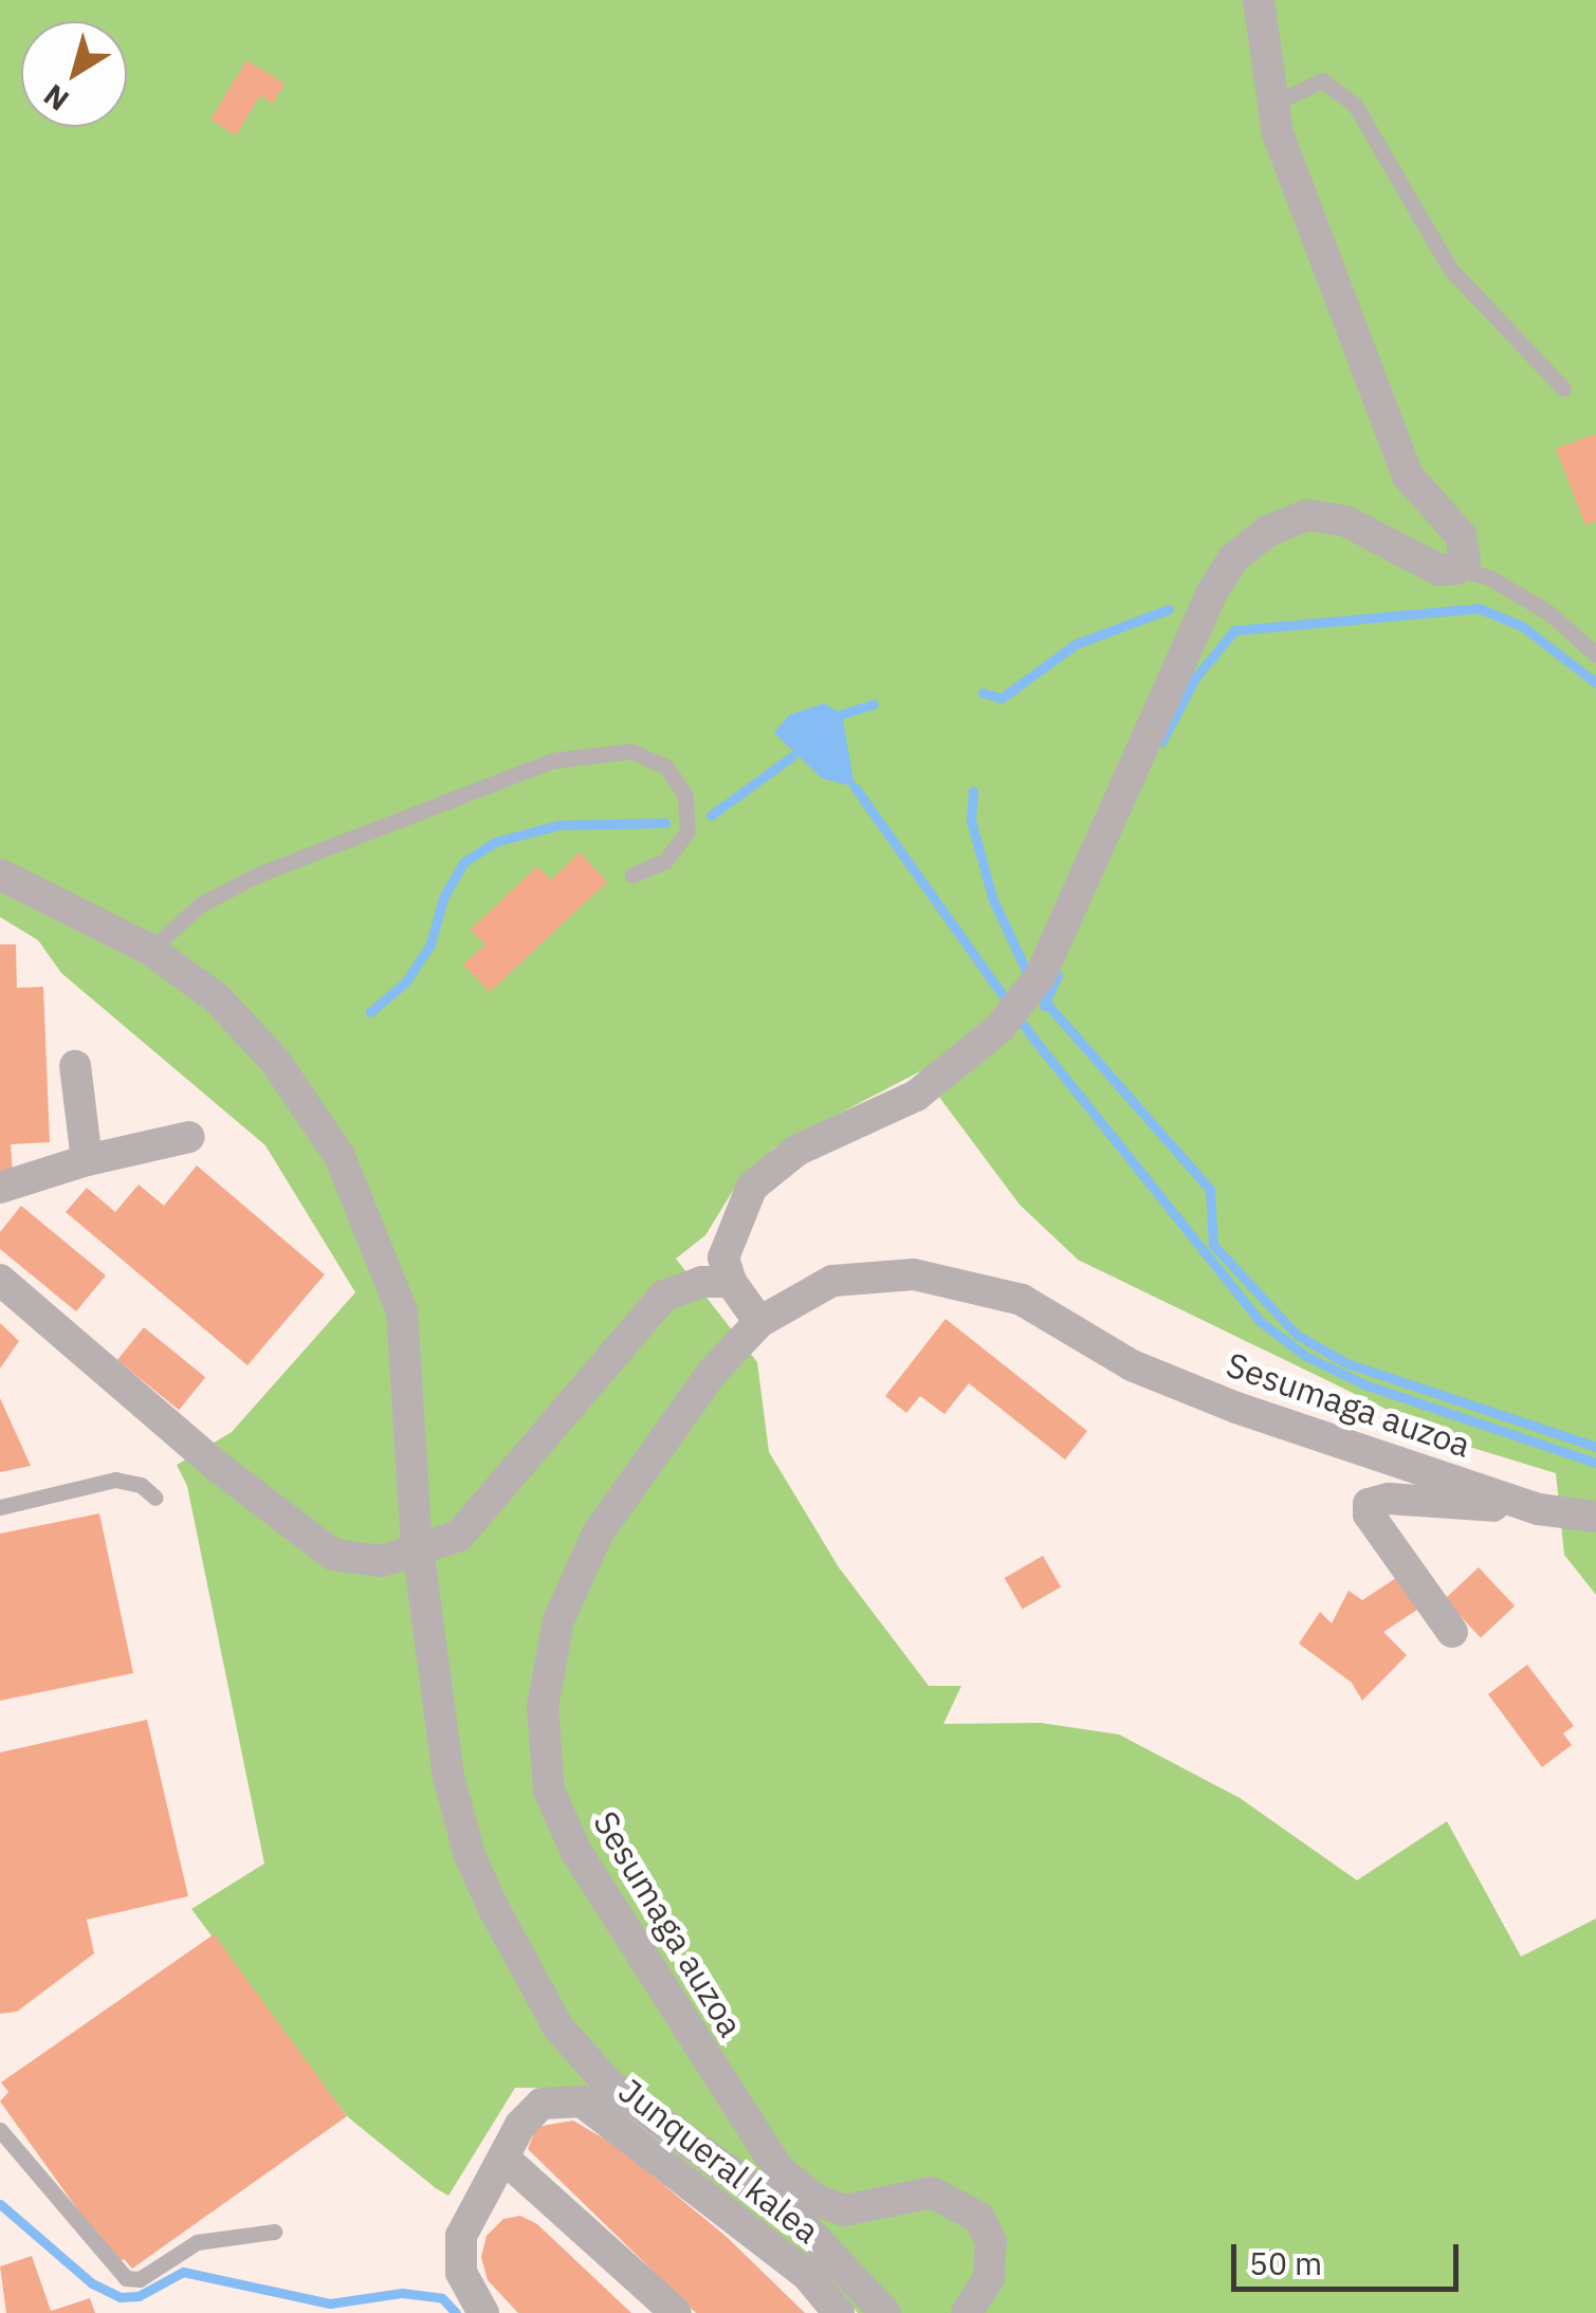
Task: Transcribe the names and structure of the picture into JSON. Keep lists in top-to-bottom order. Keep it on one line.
{"streets":{"street":["Sesumaga auzoa","Junqueral kalea"]},"scale_bar":"50 m","north":"bottom left"}
